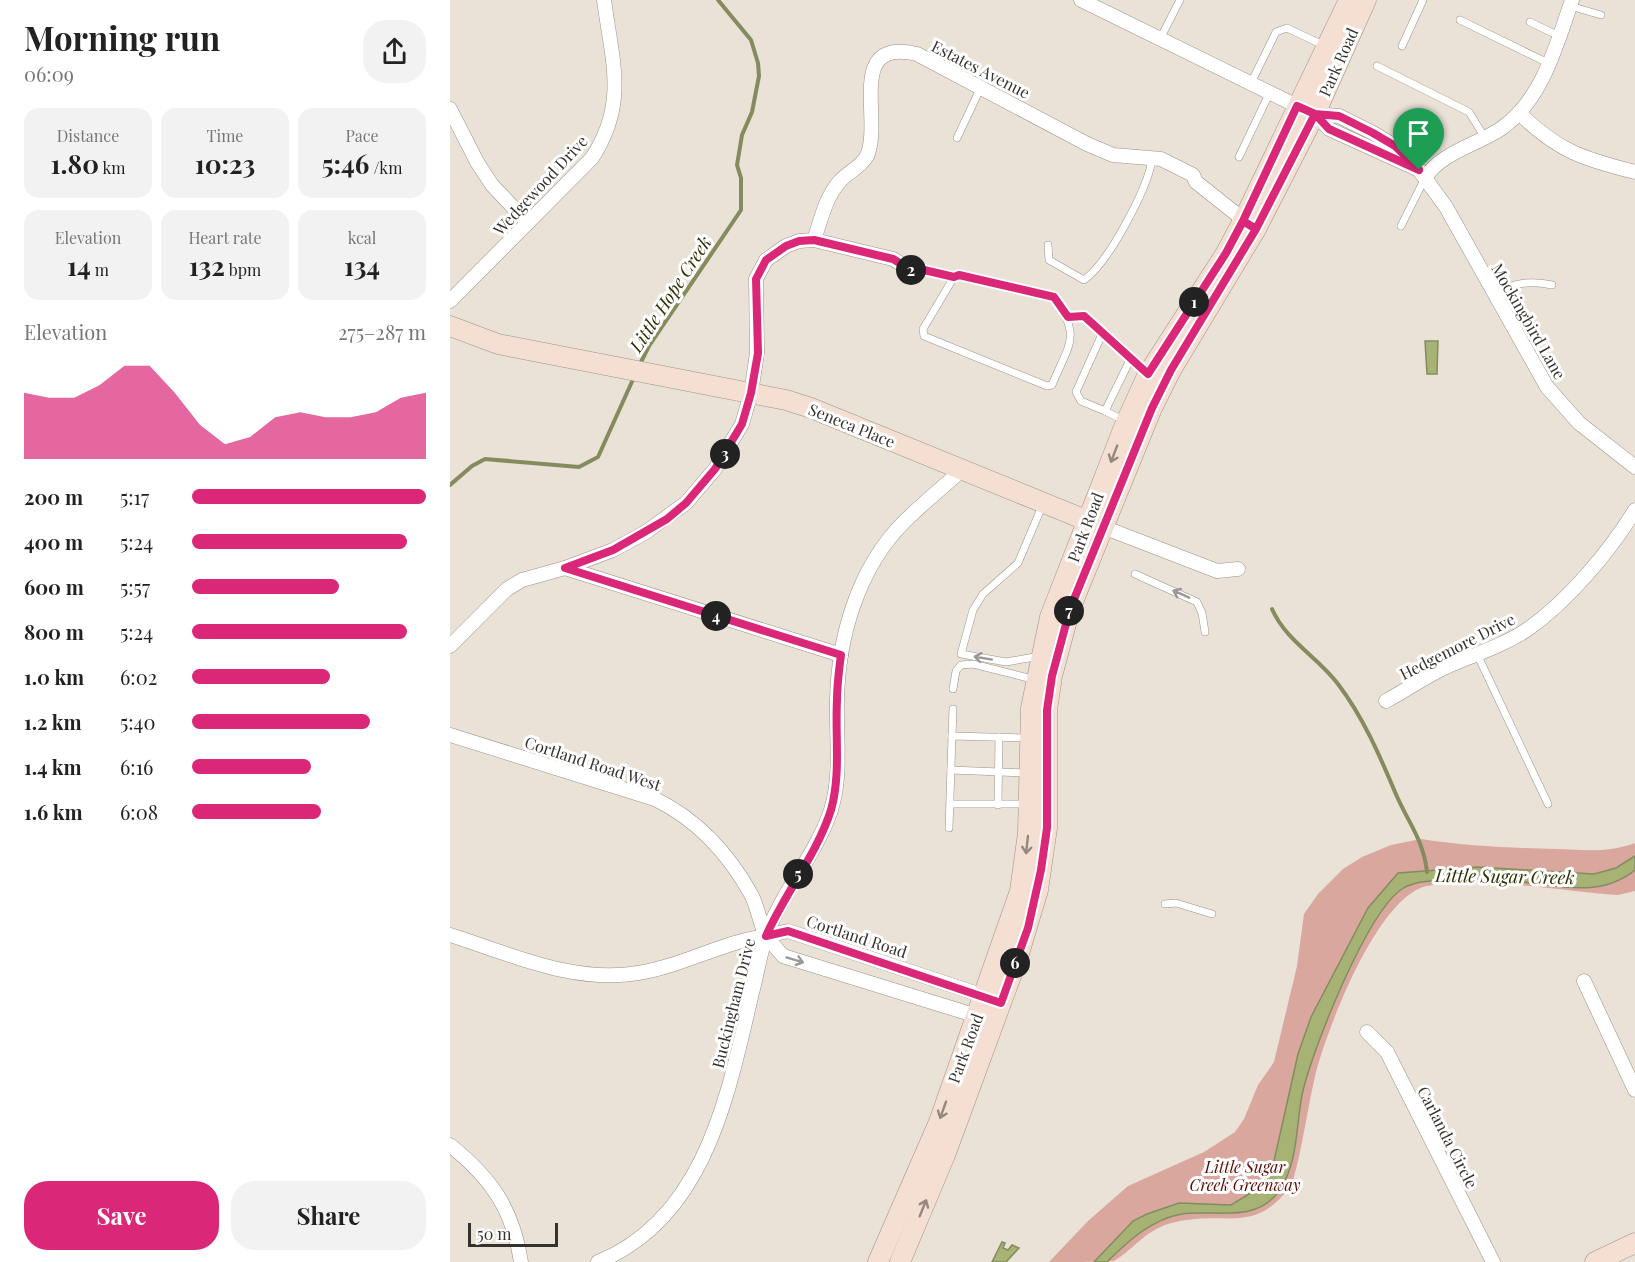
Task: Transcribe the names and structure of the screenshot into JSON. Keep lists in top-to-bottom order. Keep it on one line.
{"streets":{"main road":["Park Road","Seneca Place"],"street":["Estates Avenue","Wedgewood Drive","Mockingbird Lane","Hedgemore Drive","Cortland Road West","Cortland Road","Buckingham Drive","Carlanda Circle"]},"crossings":[["Park Road","Estates Avenue"],["Park Road","Seneca Place"],["Park Road","Cortland Road"],["Seneca Place","Buckingham Drive"],["Cortland Road West","Cortland Road"],["Cortland Road West","Buckingham Drive"],["Cortland Road","Buckingham Drive"]],"water":["Little Hope Creek","Little Sugar Creek"],"parks":["Little Sugar Creek Greenway"],"scale_bar":"50 m","page":{"heading":["Morning run","06:09"],"stats":[["Distance","1.80 km"],["Time","10:23"],["Pace","5:46 /km"],["Elevation","14 m"],["Heart rate","132 bpm"],["kcal","134"]],"pins":["2","1","3","7","4","5","6"],"chart":["Elevation","275–287 m"],"list":[{"name":"200 m","note":"5:17"},{"name":"400 m","note":"5:24"},{"name":"600 m","note":"5:57"},{"name":"800 m","note":"5:24"},{"name":"1.0 km","note":"6:02"},{"name":"1.2 km","note":"5:40"},{"name":"1.4 km","note":"6:16"},{"name":"1.6 km","note":"6:08"}],"buttons":["Save","Share"],"scale":"50 m"}}
